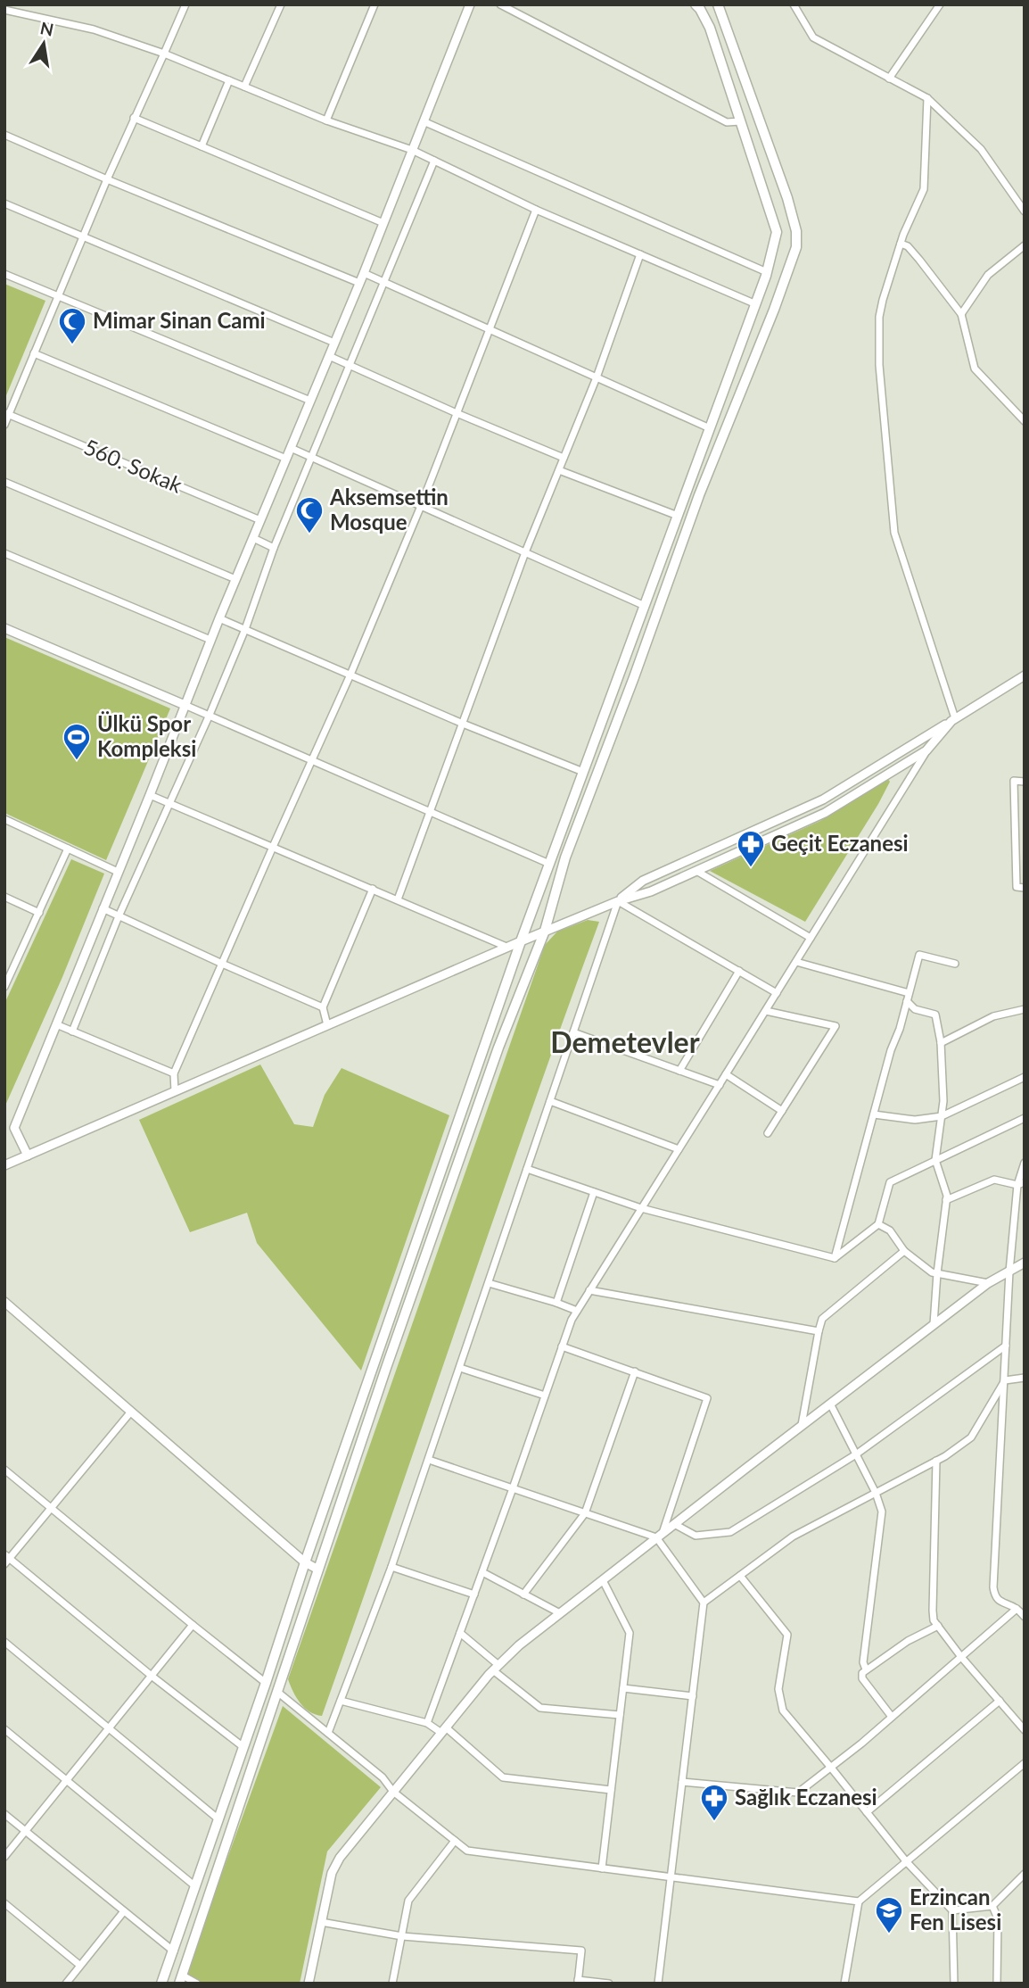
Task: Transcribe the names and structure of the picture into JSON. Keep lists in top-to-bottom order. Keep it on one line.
{"streets":{"street":["560. Sokak"]},"districts":["Demetevler"],"places":{"mosque":["Mimar Sinan Cami","Aksemsettin Mosque"],"sports":["Ülkü Spor Kompleksi"],"pharmacy":["Geçit Eczanesi","Sağlık Eczanesi"],"school or university":["Erzincan Fen Lisesi"]},"north":"top"}
